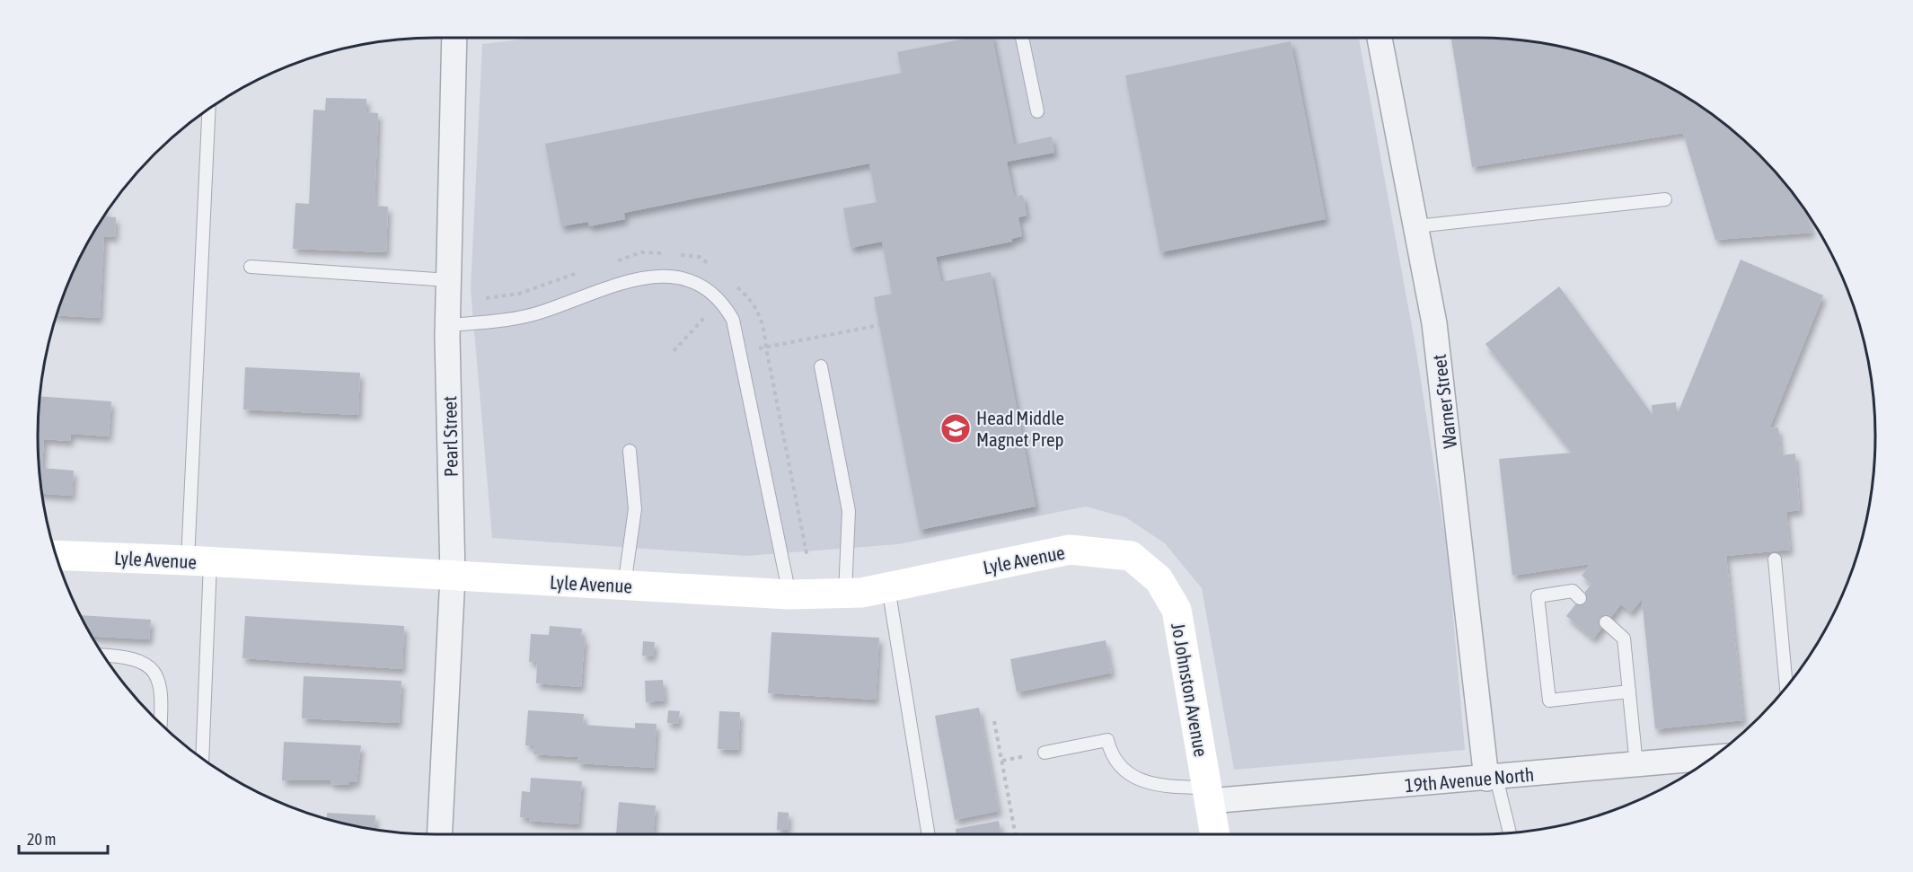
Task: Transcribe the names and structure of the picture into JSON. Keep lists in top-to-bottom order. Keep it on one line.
{"streets":{"street":["Warner Street","Pearl Street","Lyle Avenue","Jo Johnston Avenue","19th Avenue North"]},"crossings":[["Warner Street","19th Avenue North"],["Pearl Street","Lyle Avenue"],["Lyle Avenue","Jo Johnston Avenue"],["Jo Johnston Avenue","19th Avenue North"]],"places":{"school or university":["Head Middle Magnet Prep"]},"scale_bar":"20 m"}
